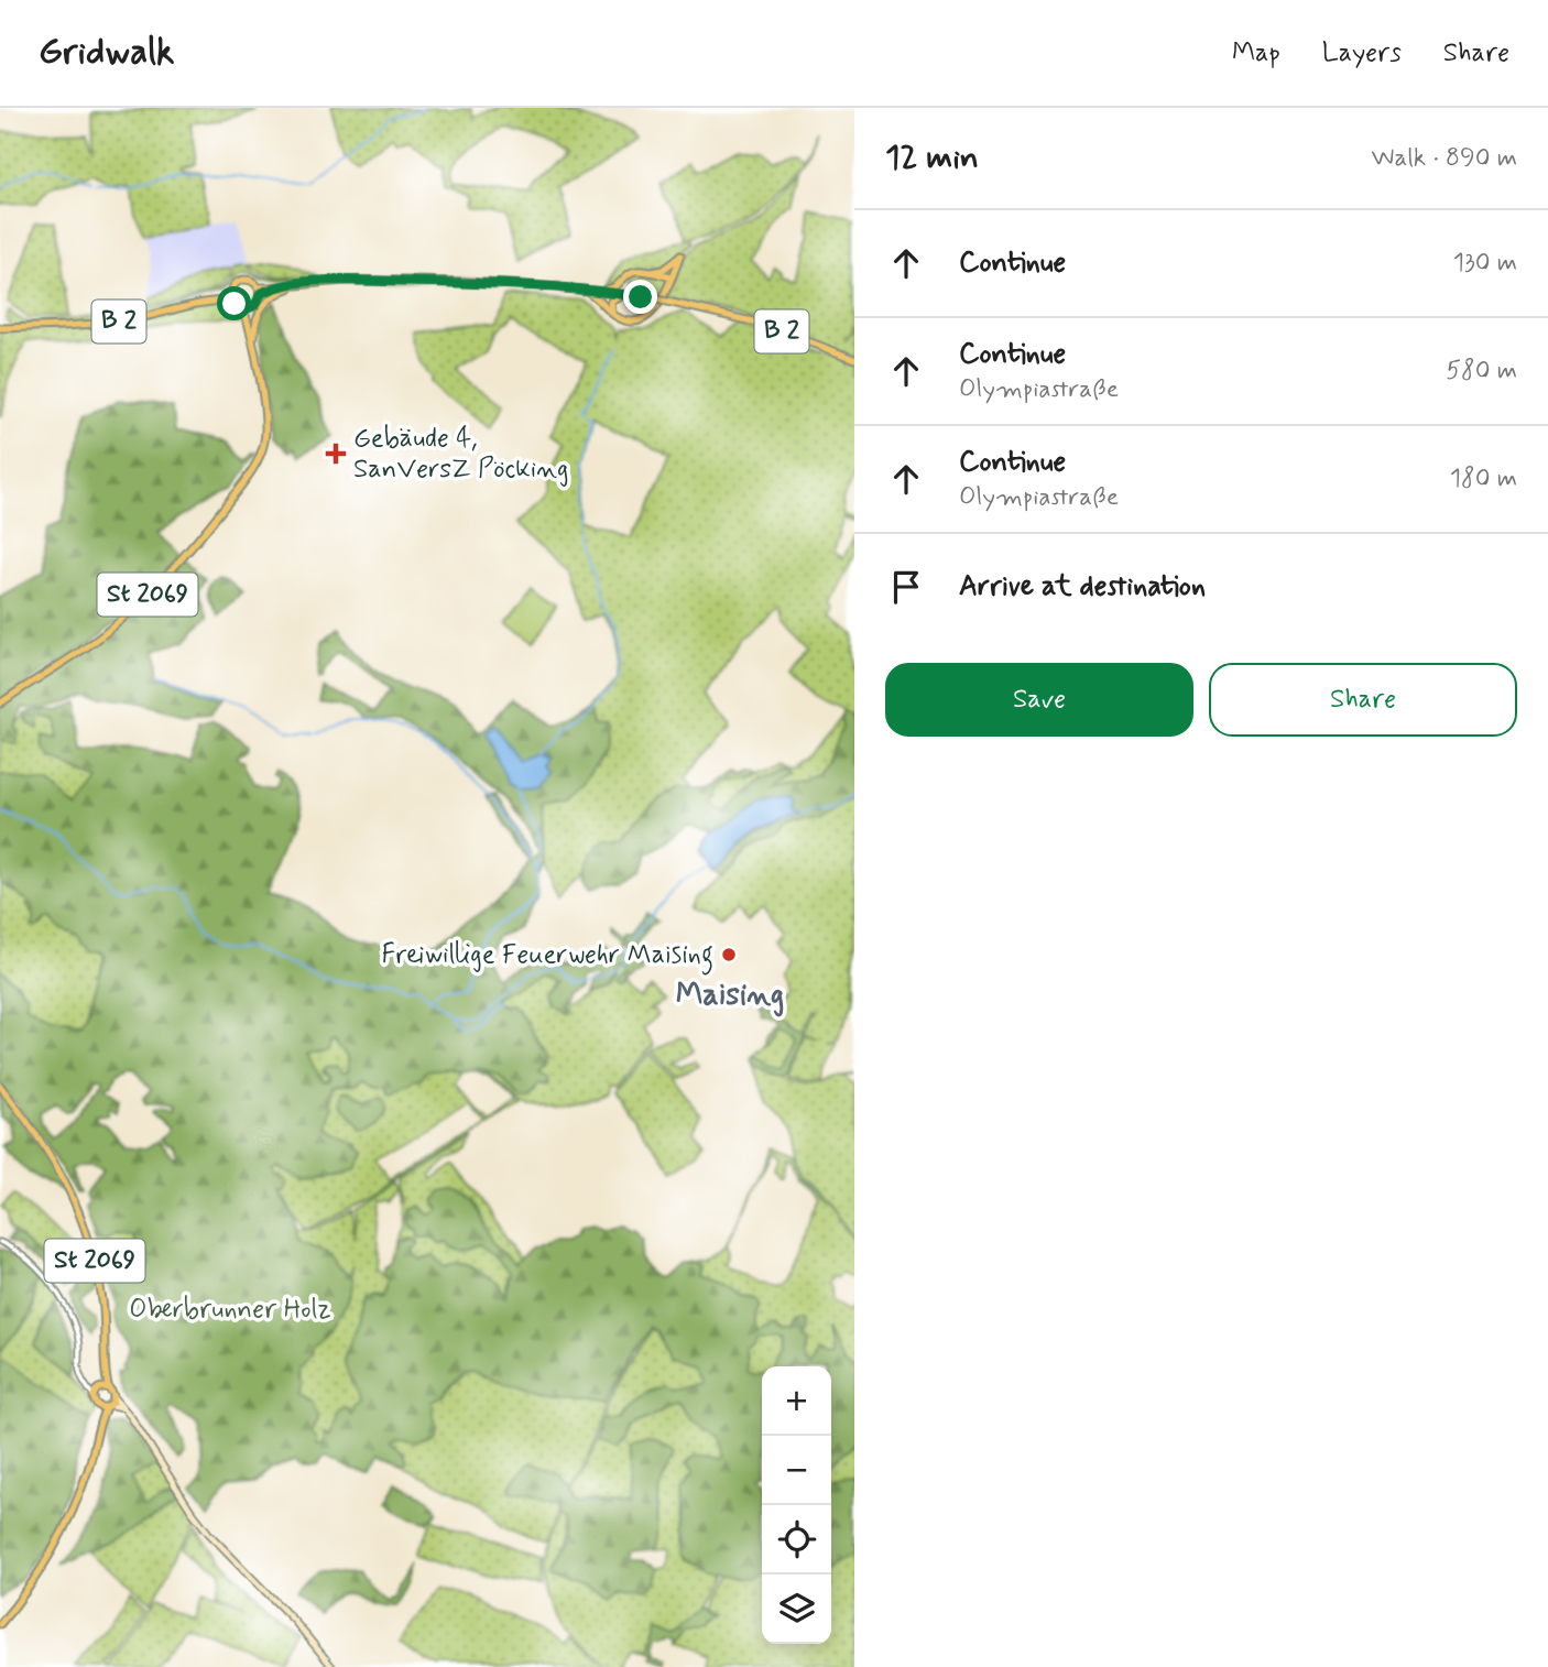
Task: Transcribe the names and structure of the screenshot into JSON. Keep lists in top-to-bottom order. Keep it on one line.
{"streets":{"main road":["B 2","St 2069"]},"crossings":[["B 2","St 2069"]],"districts":["Maising"],"parks":["Oberbrunner Holz"],"places":{"health":["Gebäude 4, SanVersZ Pöcking"],"other":["Freiwillige Feuerwehr Maising"]},"page":{"header":"Gridwalk","nav":["Map","Layers","Share"],"heading":["12 min","Walk · 890 m"],"list":[["Continue","130 m"],["Continue","Olympiastraße","580 m"],["Continue","Olympiastraße","180 m"],"Arrive at destination"],"buttons":["Save","Share"],"map_buttons":["+","−"]}}
